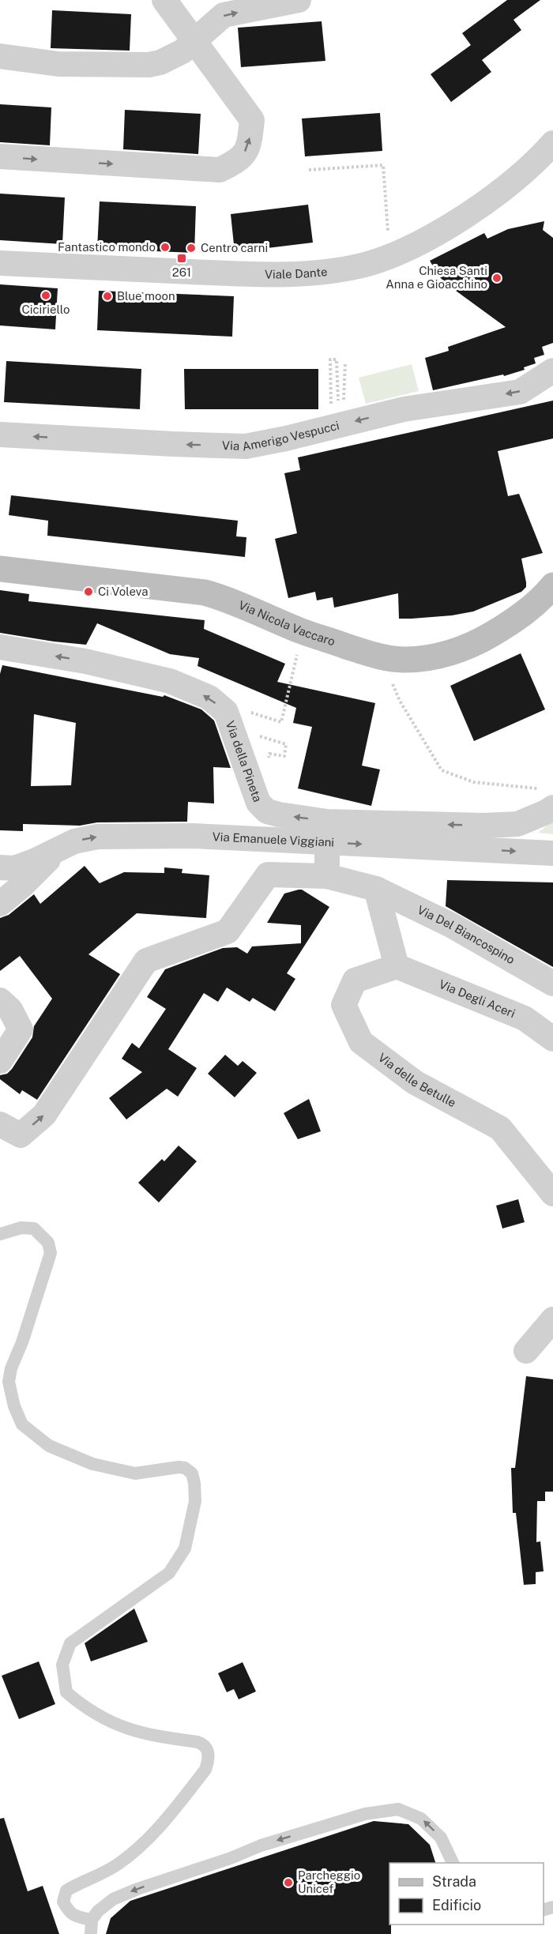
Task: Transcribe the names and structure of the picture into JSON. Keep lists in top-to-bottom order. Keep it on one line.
{"streets":{"street":["Viale Dante","Via Amerigo Vespucci","Via Nicola Vaccaro","Via della Pineta","Via Emanuele Viggiani","Via Del Biancospino","Via Degli Aceri","Via delle Betulle"]},"crossings":[["Via Degli Aceri","Via delle Betulle"]],"one_way":["Via Amerigo Vespucci","Via della Pineta","Via Emanuele Viggiani","Via Del Biancospino"],"places":{"other":["Fantastico mondo","Centro carni","Chiesa Santi Anna e Gioacchino","Ciciriello","Blue moon","Ci Voleva","Parcheggio Unicef"],"transit":["261"]},"legend":["Strada","Edificio"]}
